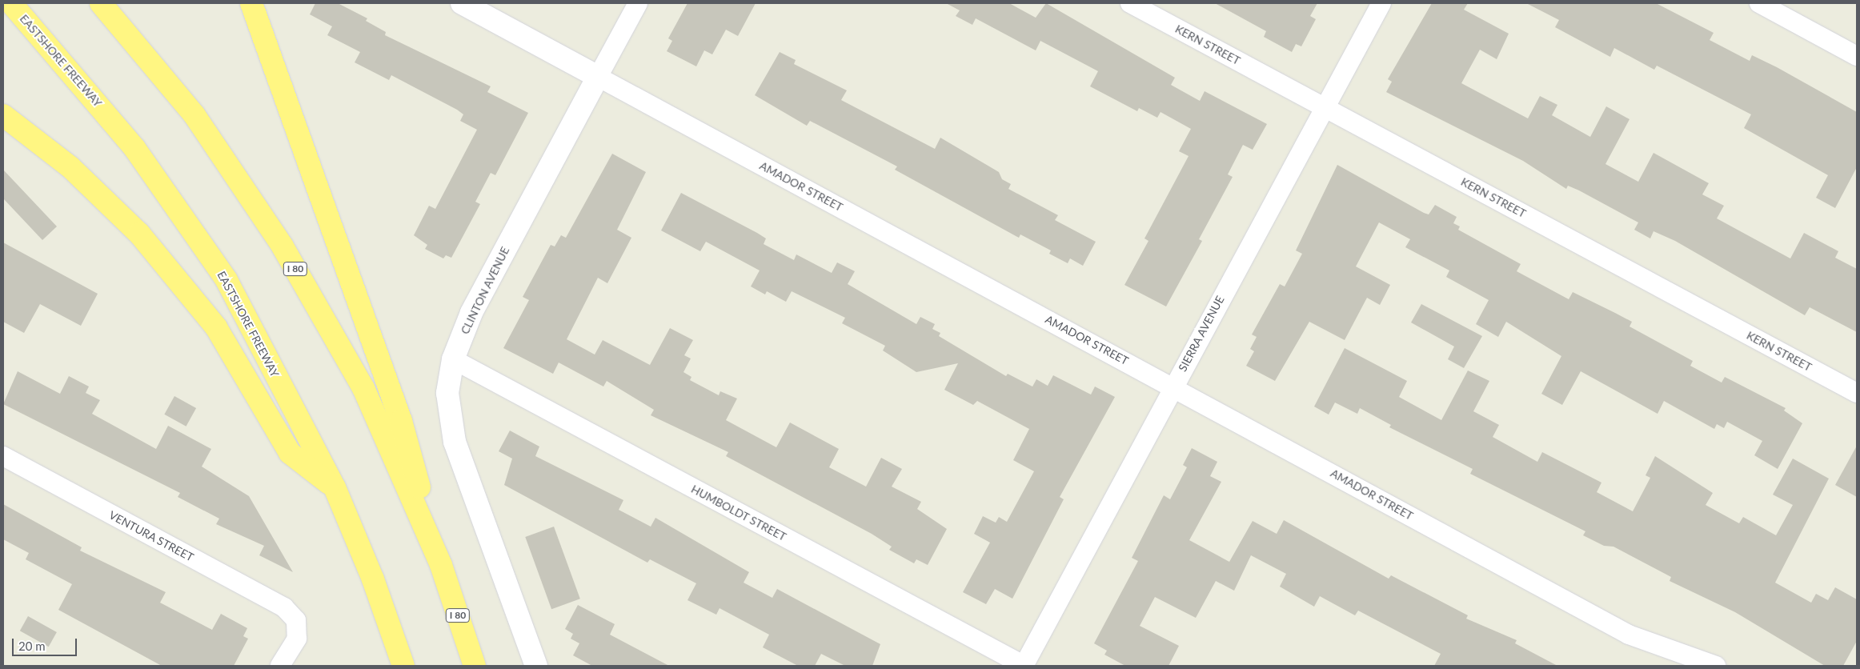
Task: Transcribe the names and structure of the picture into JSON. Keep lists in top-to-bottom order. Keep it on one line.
{"streets":{"highway":["EASTSHORE FREEWAY","I 80"],"street":["KERN STREET","AMADOR STREET","CLINTON AVENUE","SIERRA AVENUE","HUMBOLDT STREET","VENTURA STREET"]},"crossings":[["KERN STREET","SIERRA AVENUE"],["AMADOR STREET","CLINTON AVENUE"],["AMADOR STREET","SIERRA AVENUE"],["CLINTON AVENUE","HUMBOLDT STREET"],["SIERRA AVENUE","HUMBOLDT STREET"]],"scale_bar":"20 m"}
